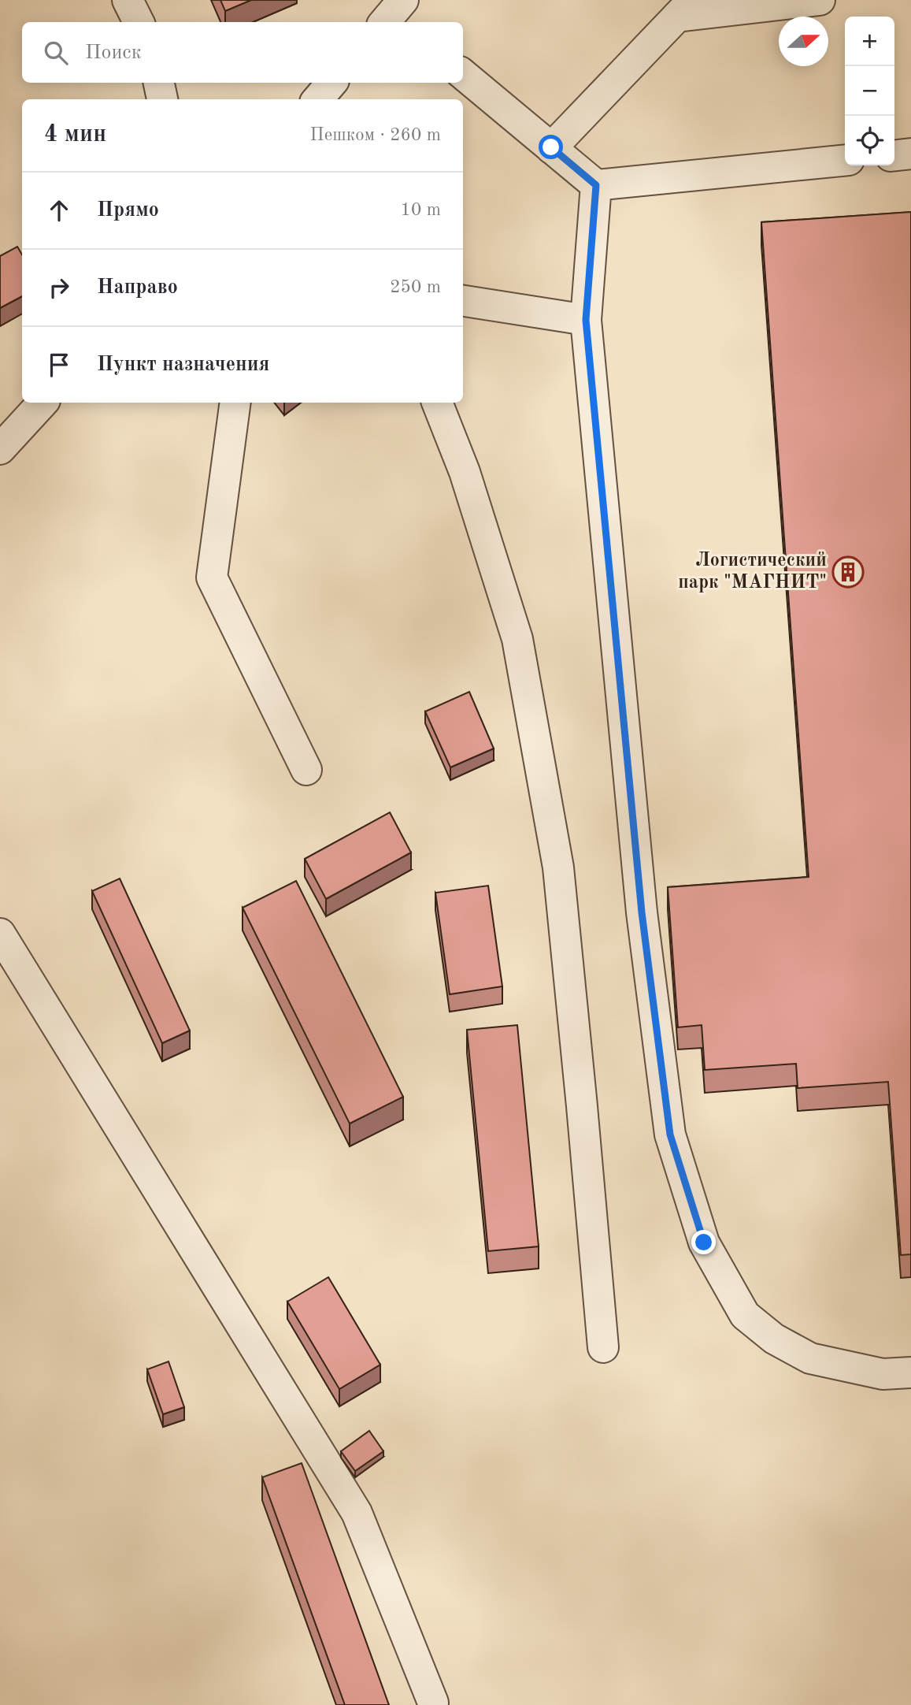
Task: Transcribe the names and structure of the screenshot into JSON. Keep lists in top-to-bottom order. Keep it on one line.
{"places":{"building":["Логистический парк \"МАГНИТ\""]},"north":"right","page":{"map_buttons":["+","−"],"search":"Поиск","heading":["4 мин","Пешком · 260 m"],"list":[["Прямо","10 m"],["Направо","250 m"],"Пункт назначения"]}}
